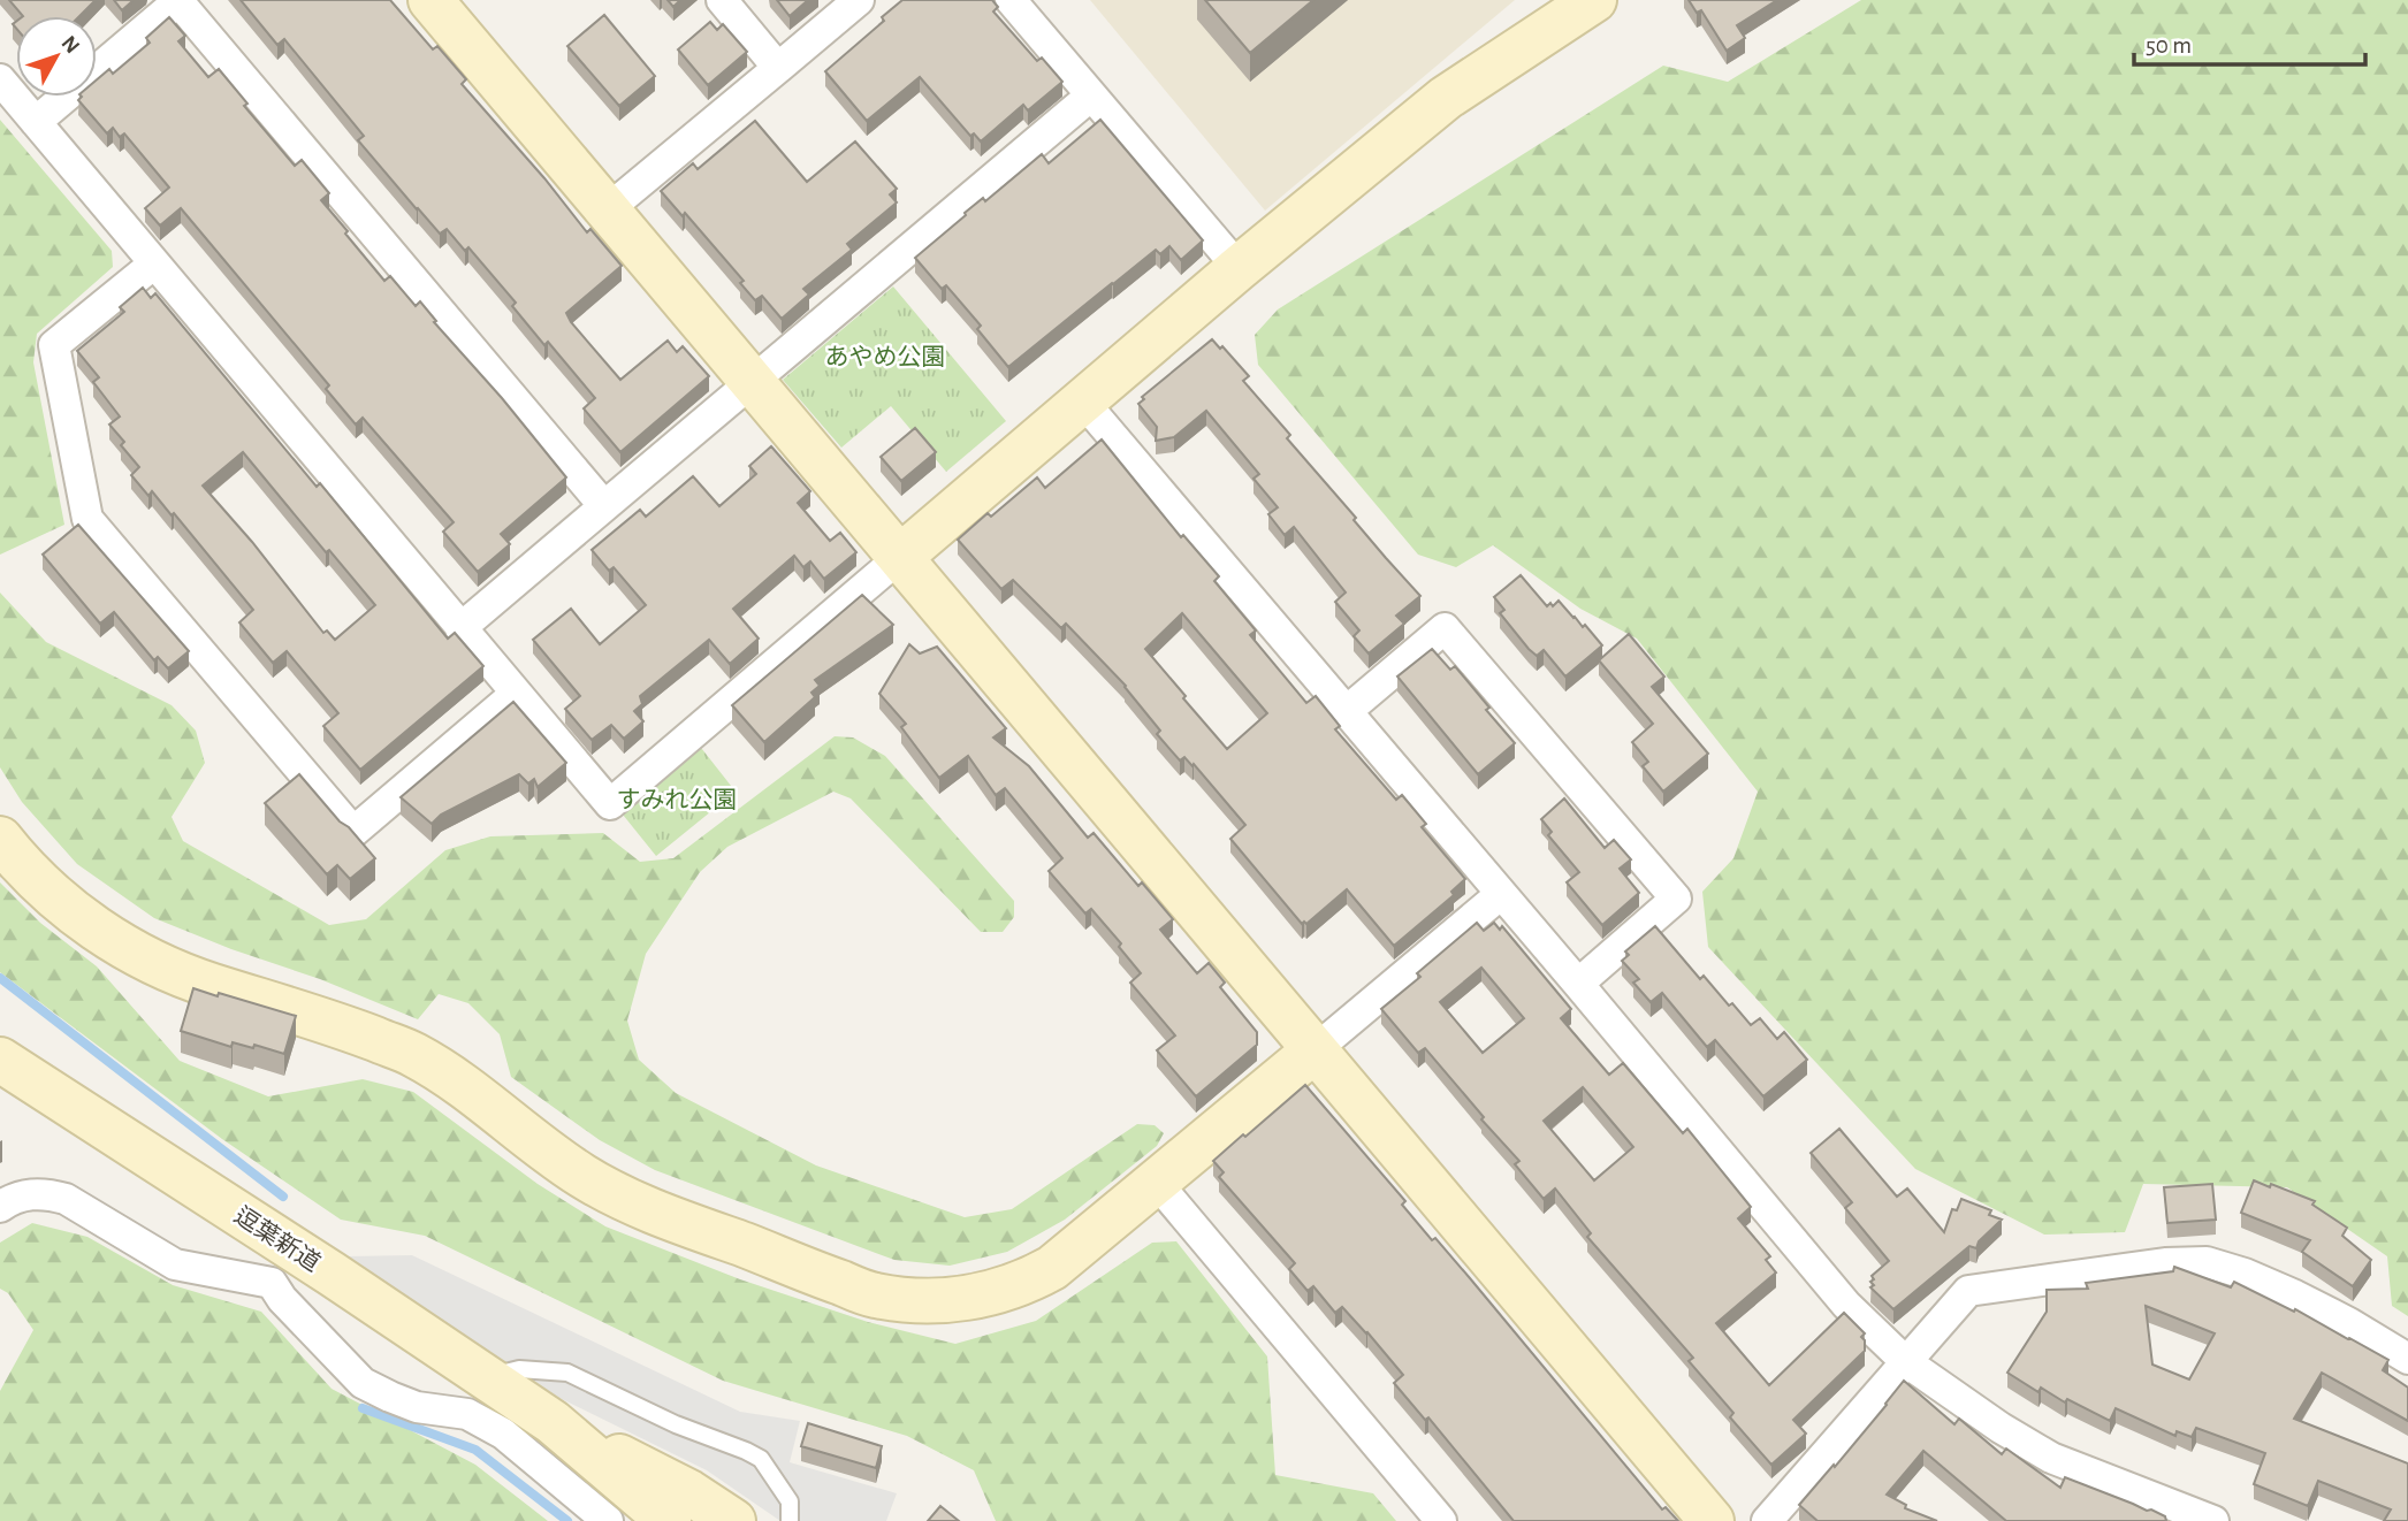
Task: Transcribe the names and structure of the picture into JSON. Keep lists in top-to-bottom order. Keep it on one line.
{"streets":{"street":["逗葉新道"]},"parks":["あやめ公園","すみれ公園"],"scale_bar":"50 m","north":"top right"}
